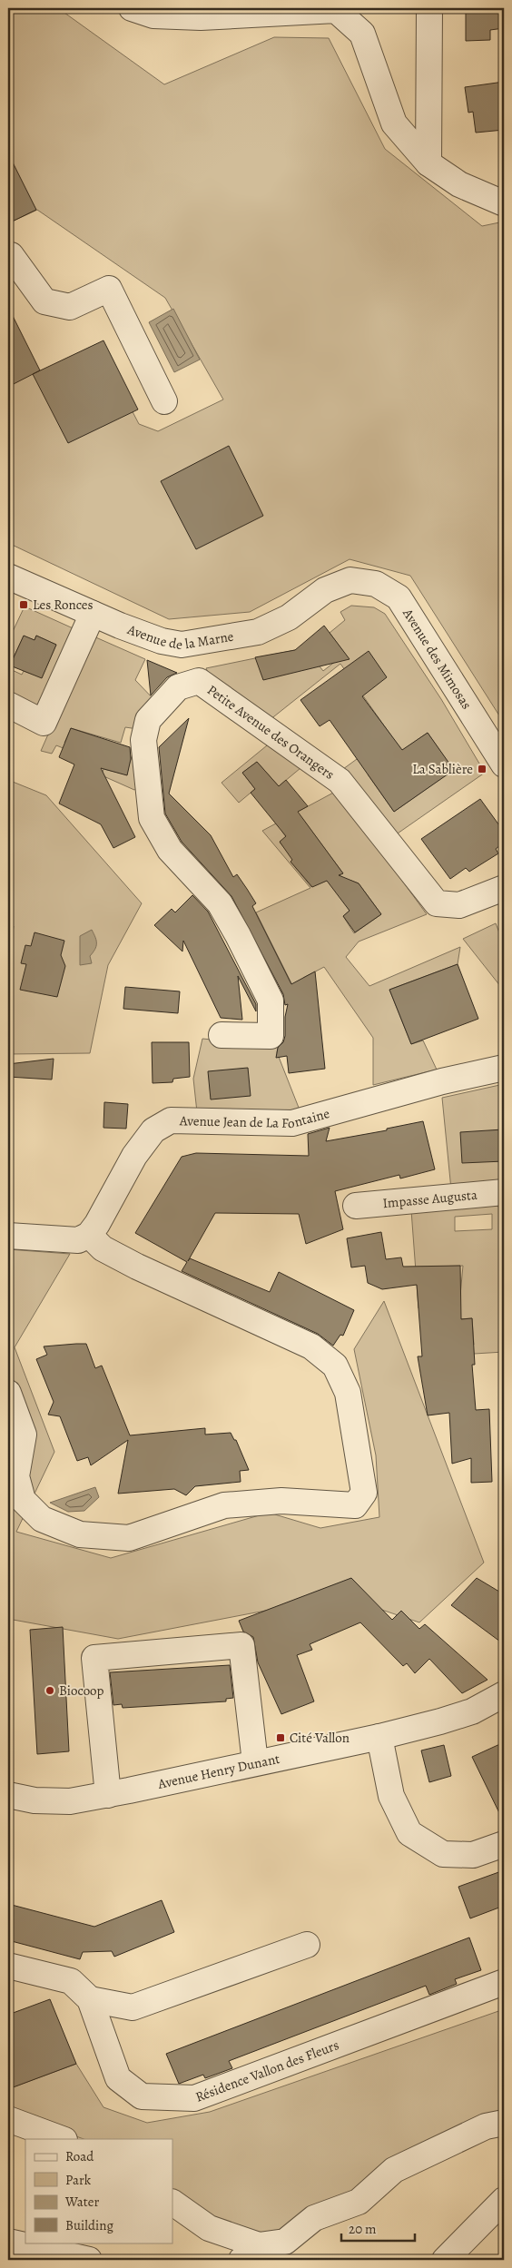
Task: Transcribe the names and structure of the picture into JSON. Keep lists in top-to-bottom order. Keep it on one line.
{"streets":{"street":["Avenue de la Marne","Avenue des Mimosas","Petite Avenue des Orangers","Avenue Jean de La Fontaine","Impasse Augusta","Avenue Henry Dunant","Résidence Vallon des Fleurs"]},"crossings":[["Avenue de la Marne","Avenue des Mimosas"]],"places":{"transit":["Les Ronces","La Sablière","Cité Vallon"],"other":["Biocoop"]},"legend":["Road","Park","Water","Building"],"scale_bar":"20 m"}
